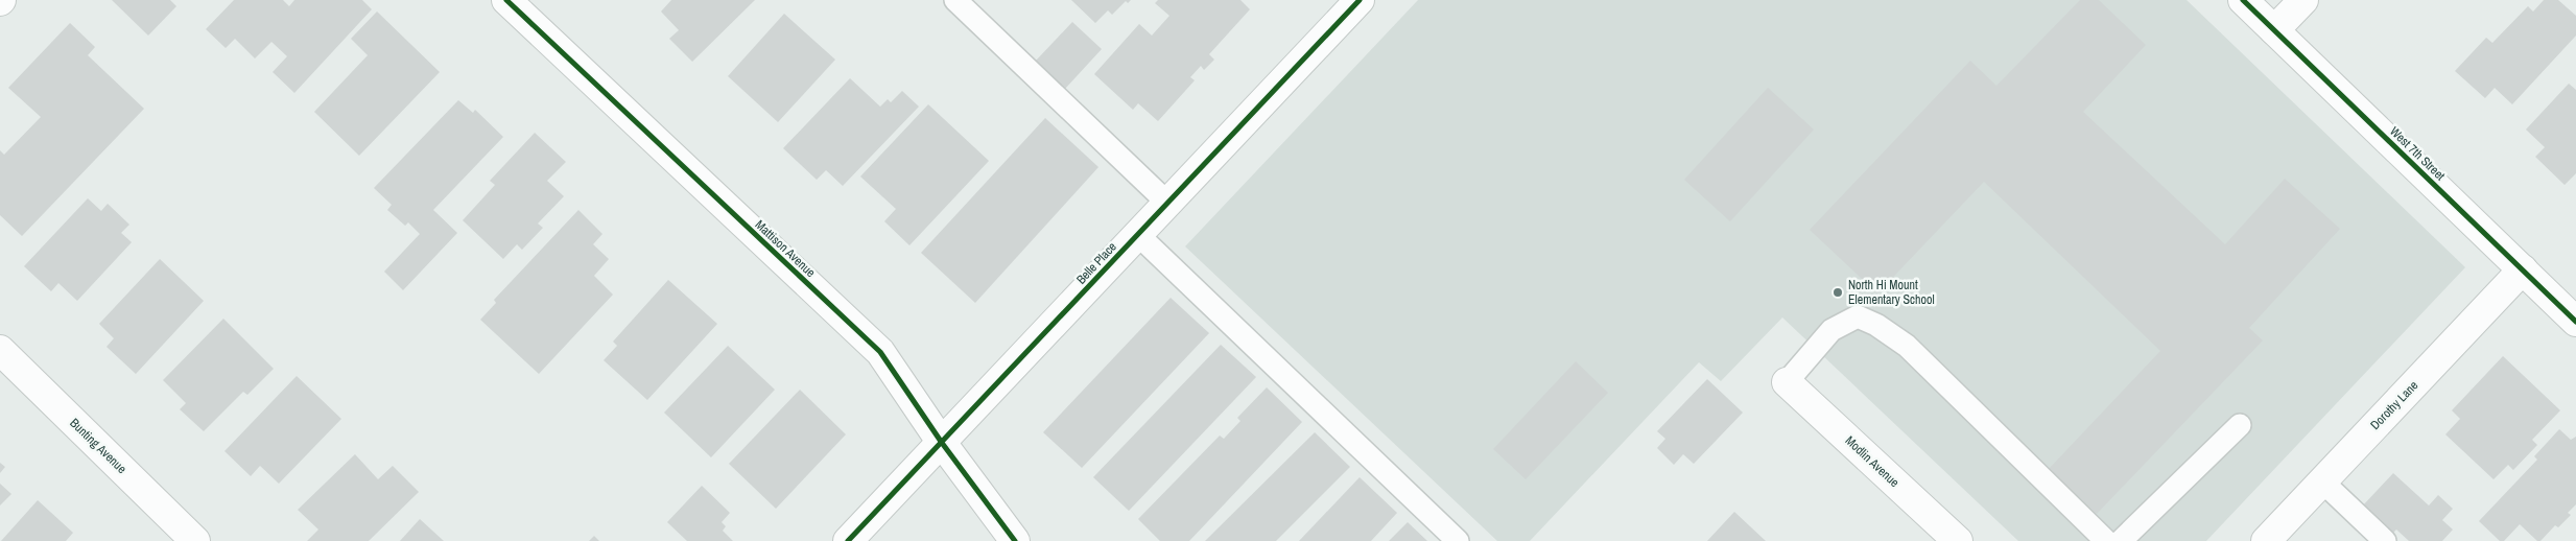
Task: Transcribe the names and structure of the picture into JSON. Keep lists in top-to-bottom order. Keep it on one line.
{"streets":{"street":["West 7th Street","Mattison Avenue","Belle Place","Dorothy Lane","Bunting Avenue","Modlin Avenue"]},"crossings":[["West 7th Street","Dorothy Lane"],["Mattison Avenue","Belle Place"]],"places":["North Hi Mount Elementary School"]}
